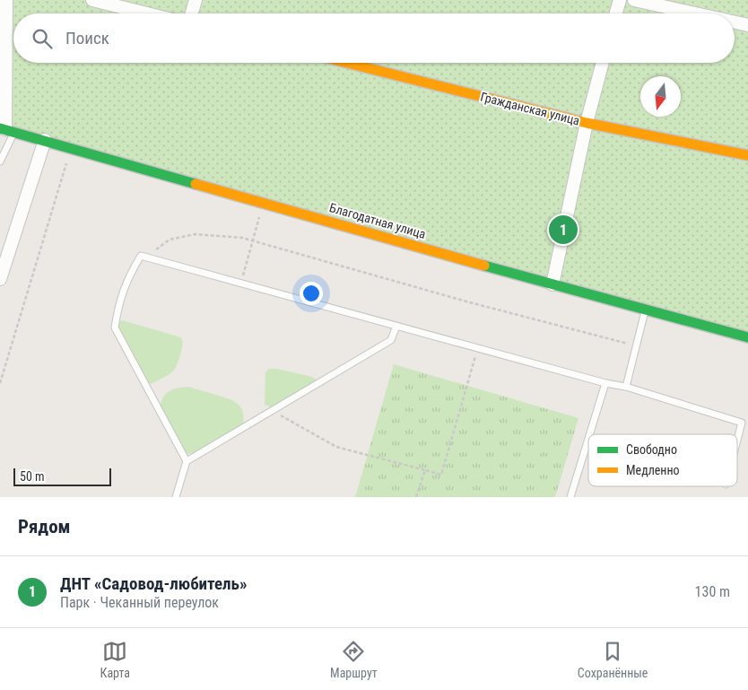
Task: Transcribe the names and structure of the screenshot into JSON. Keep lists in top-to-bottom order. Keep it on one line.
{"streets":{"street":["Гражданская улица","Благодатная улица"]},"legend":["Свободно","Медленно"],"scale_bar":"50 m","north":"bottom","page":{"search":"Поиск","pins":"1","scale":"50 m","heading":"Рядом","list":[{"mark":"1","name":"ДНТ «Садовод-любитель»","note":"Парк · Чеканный переулок","value":"130 m"}],"nav":["Карта","Маршрут","Сохранённые"]}}
